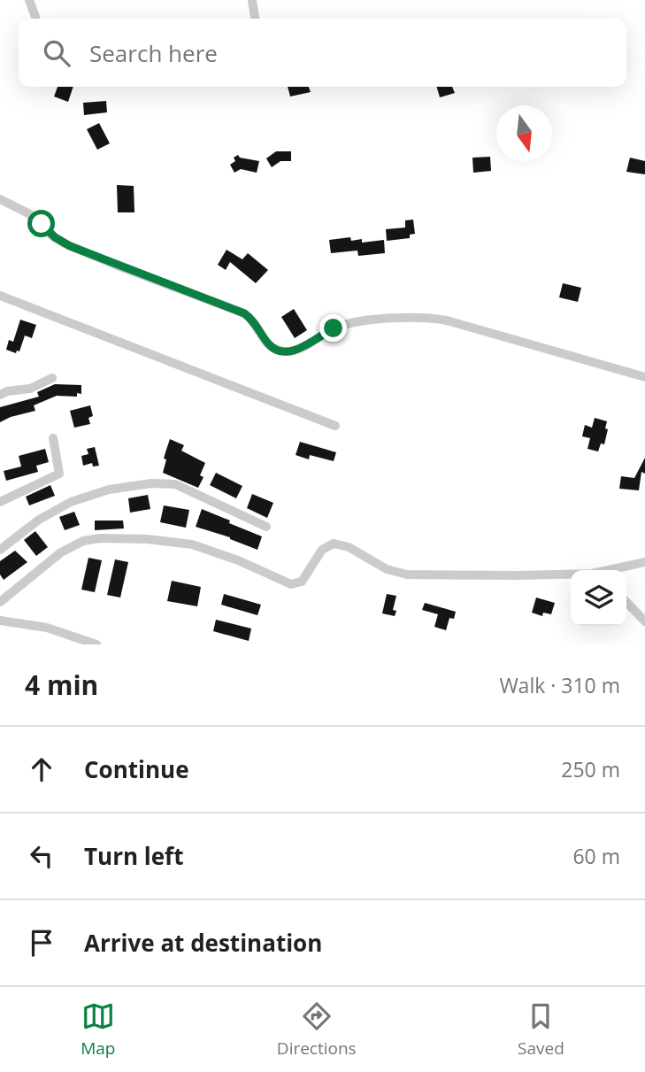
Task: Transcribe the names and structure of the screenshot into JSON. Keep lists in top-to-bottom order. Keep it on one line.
{"north":"bottom","page":{"search":"Search here","heading":["4 min","Walk · 310 m"],"list":[["Continue","250 m"],["Turn left","60 m"],"Arrive at destination"],"nav":["Map","Directions","Saved"]}}
